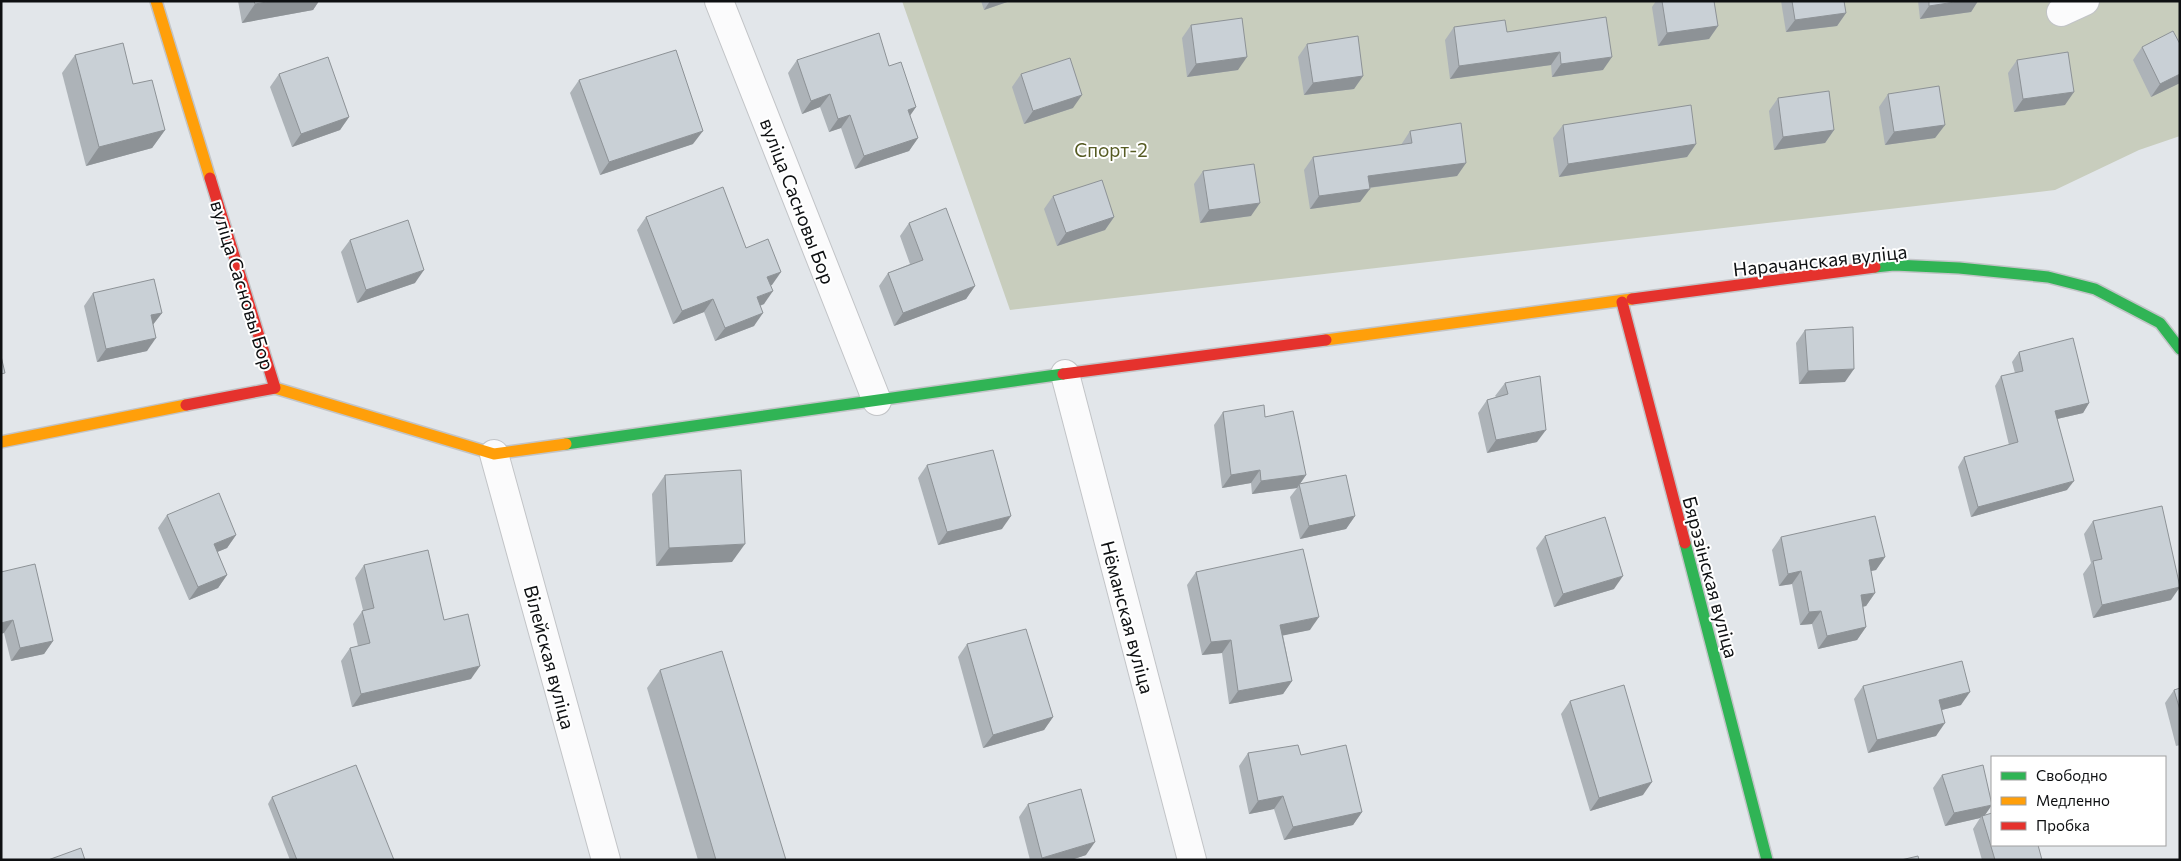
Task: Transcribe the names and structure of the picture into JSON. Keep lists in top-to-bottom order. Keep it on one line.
{"streets":{"street":["вуліца Сасновы Бор","Нарачанская вуліца","Бярэзінская вуліца","Нёманская вуліца","Вілейская вуліца"]},"crossings":[["вуліца Сасновы Бор","Нарачанская вуліца"],["Нарачанская вуліца","Бярэзінская вуліца"],["Нарачанская вуліца","Нёманская вуліца"],["Нарачанская вуліца","Вілейская вуліца"]],"parks":["Спорт-2"],"legend":["Свободно","Медленно","Пробка"]}
